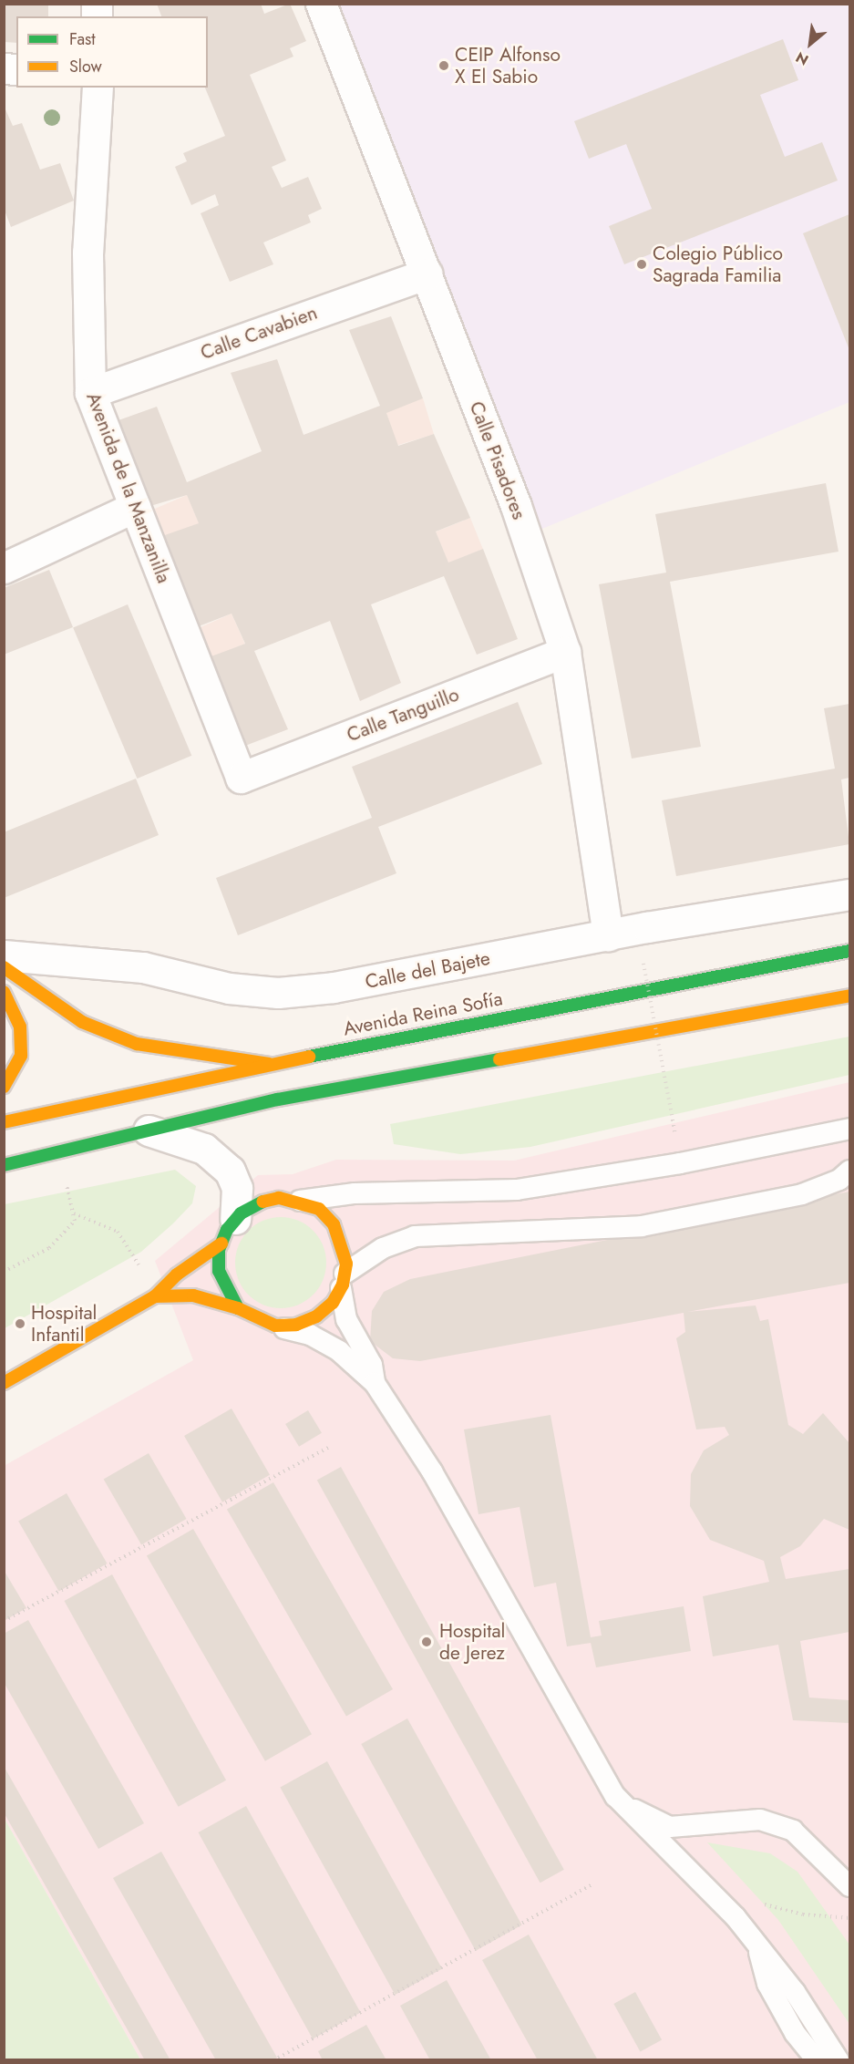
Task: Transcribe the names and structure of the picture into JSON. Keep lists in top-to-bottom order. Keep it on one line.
{"streets":{"main road":["Avenida Reina Sofía"],"street":["Calle Cavabien","Calle Pisadores","Avenida de la Manzanilla","Calle Tanguillo","Calle del Bajete"]},"crossings":[["Calle Cavabien","Calle Pisadores"],["Calle Cavabien","Avenida de la Manzanilla"],["Calle Pisadores","Calle Tanguillo"],["Calle Pisadores","Calle del Bajete"],["Avenida de la Manzanilla","Calle Tanguillo"]],"places":["CEIP Alfonso X El Sabio","Colegio Público Sagrada Familia","Hospital Infantil","Hospital de Jerez"],"legend":["Fast","Slow"],"north":"bottom left"}
